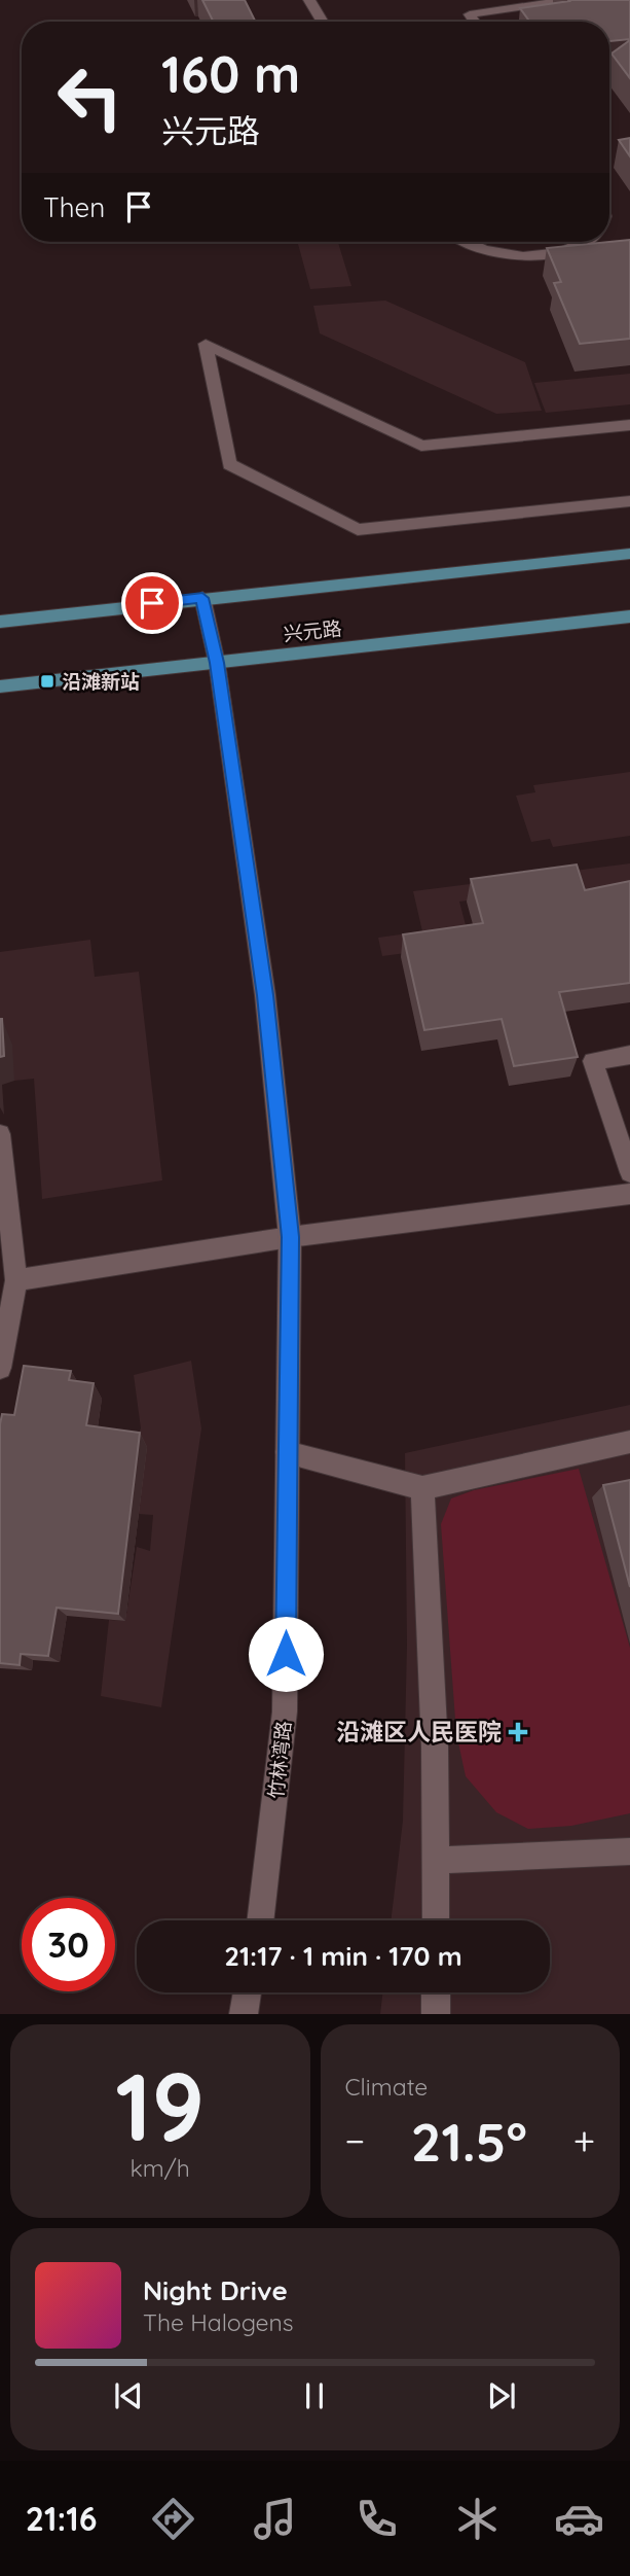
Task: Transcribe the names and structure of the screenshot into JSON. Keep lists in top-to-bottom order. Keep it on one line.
{"streets":{"main road":["兴元路"],"street":["竹林湾路"]},"crossings":[["兴元路","竹林湾路"]],"places":{"transit":["沿滩新站"],"health":["沿滩区人民医院"]},"page":{"turn":["160 m","兴元路"],"then":"Then","limit":"30","trip":"21:17 · 1 min · 170 m","tile":[["19","km/h"],"Climate"],"heat":["−","21.5°","+"],"song":["Night Drive","The Halogens"],"tabs":"21:16"}}
